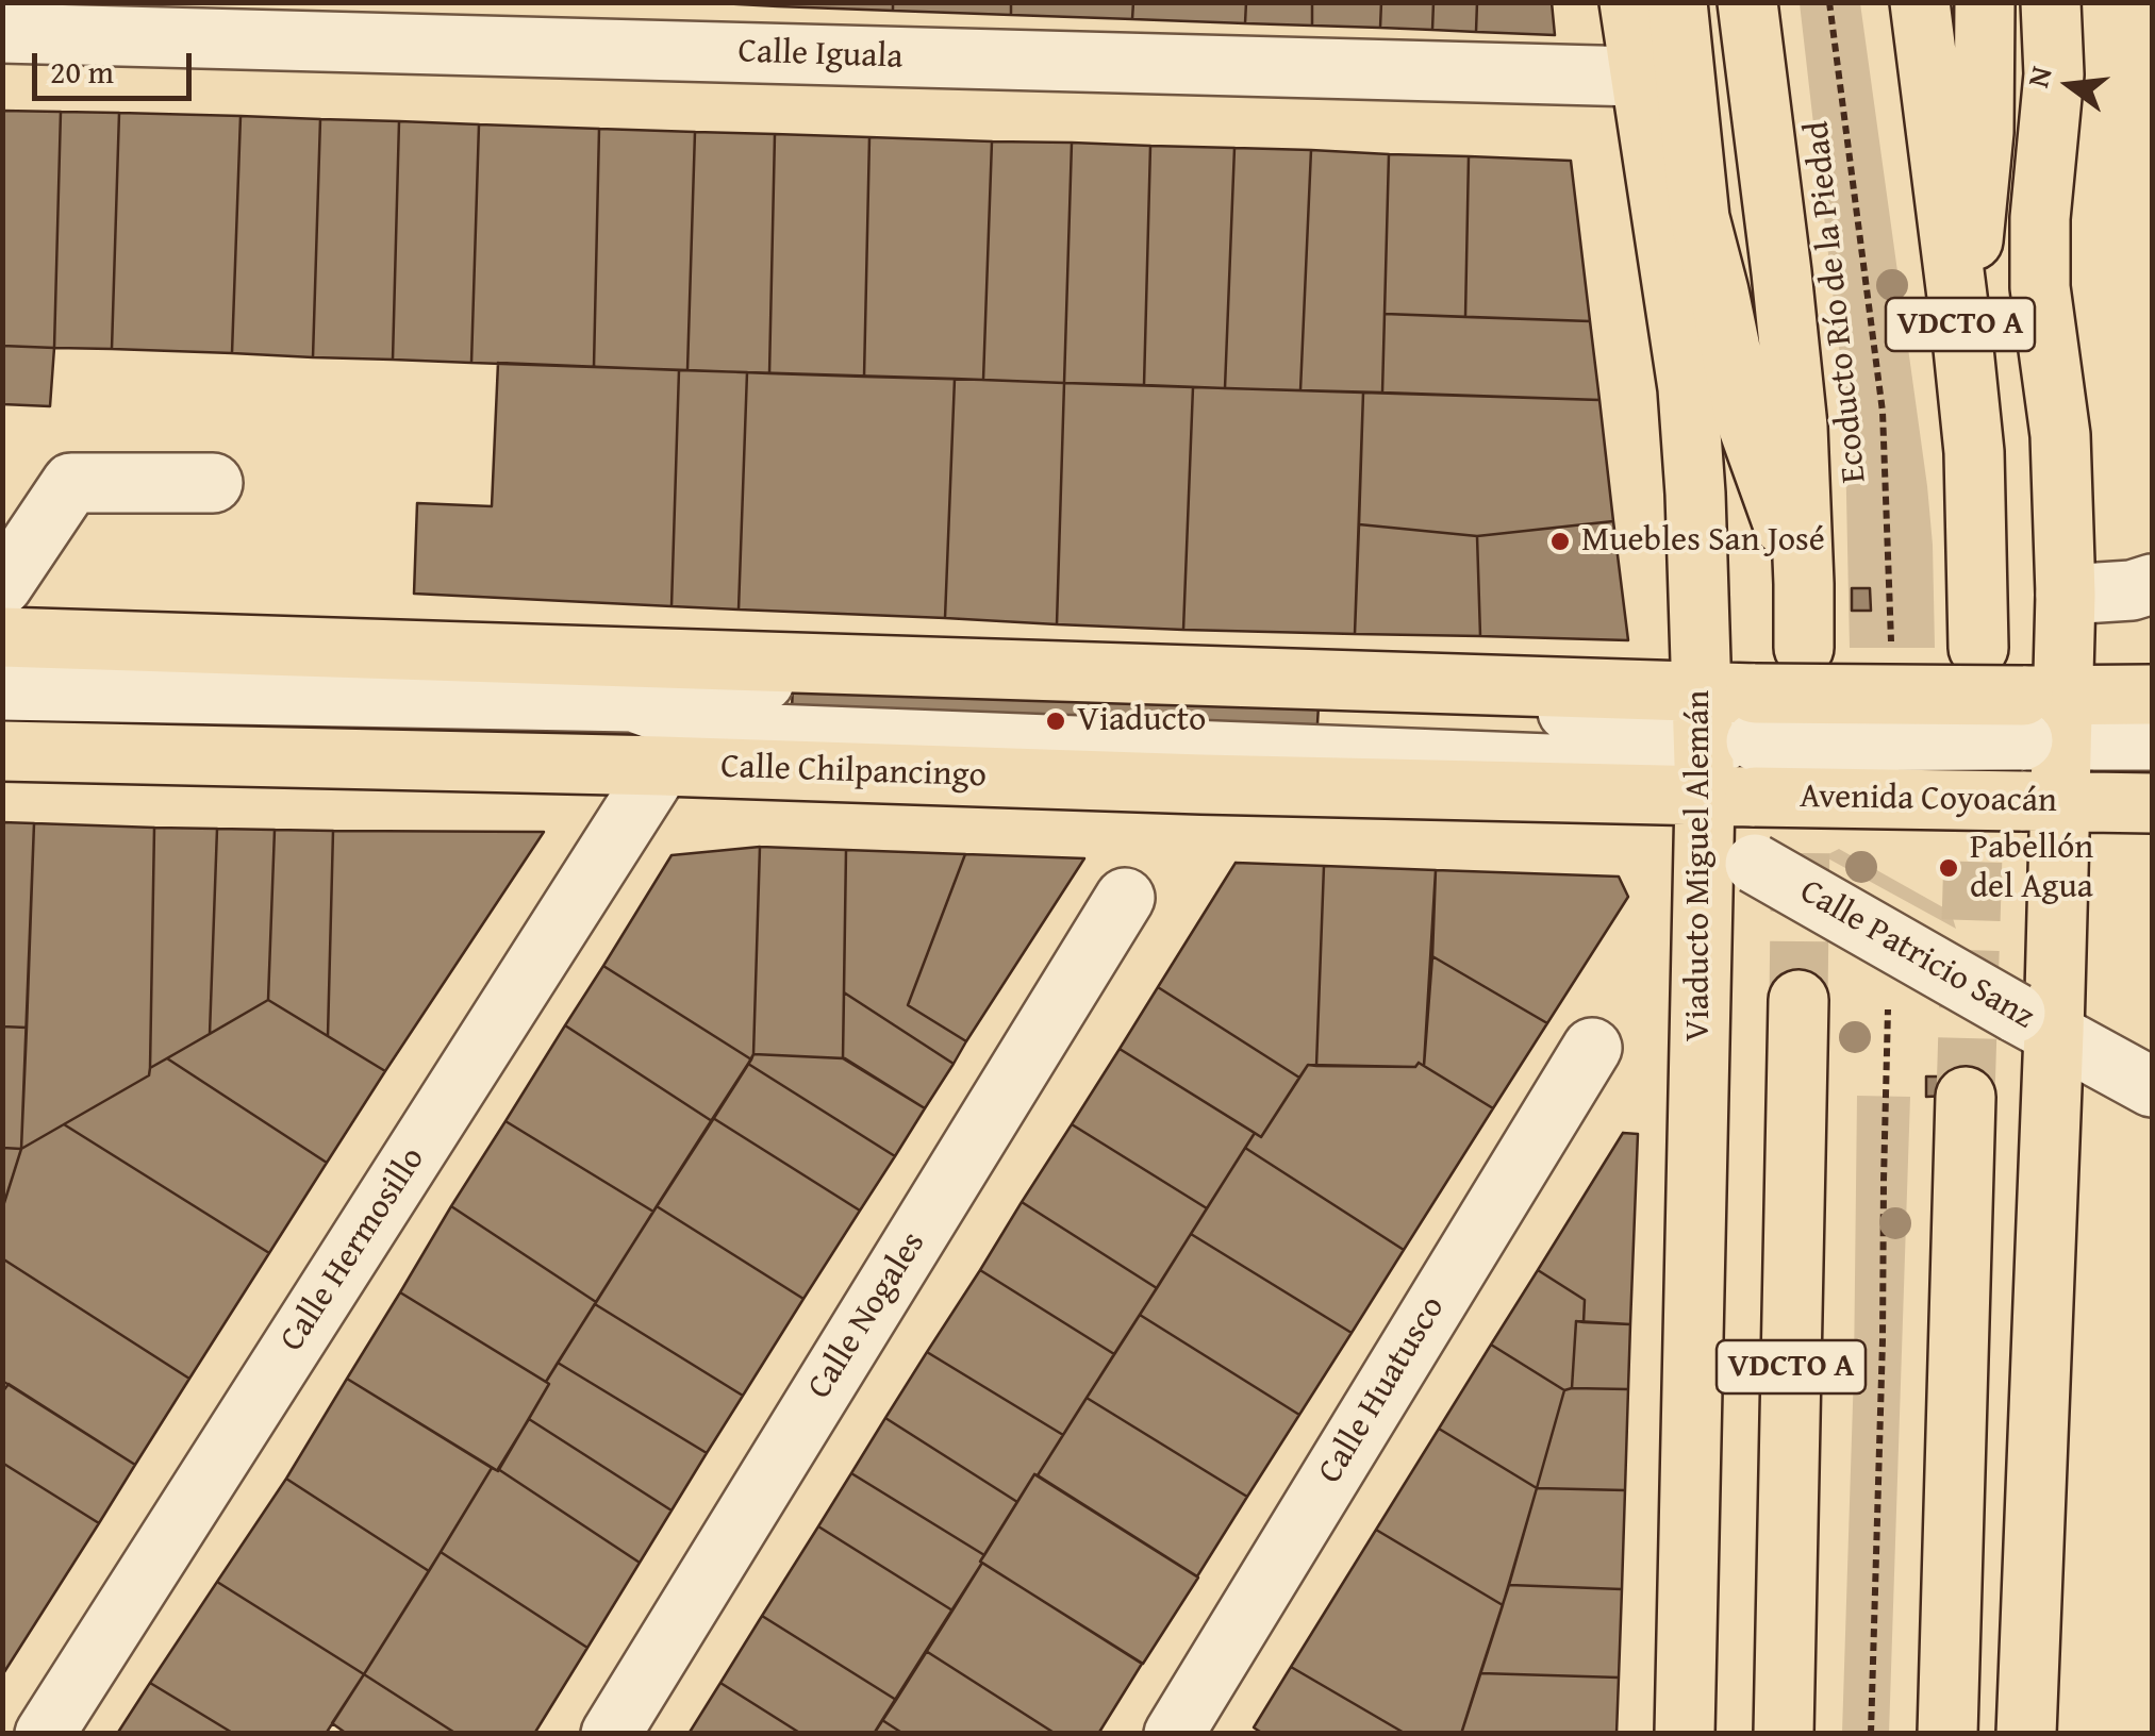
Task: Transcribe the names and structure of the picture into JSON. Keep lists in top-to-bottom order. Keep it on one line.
{"streets":{"main road":["VDCTO A","Calle Chilpancingo","Avenida Coyoacán","Viaducto Miguel Alemán"],"street":["Calle Iguala","Calle Patricio Sanz","Calle Hermosillo","Calle Nogales","Calle Huatusco"],"path":["Ecoducto Río de la Piedad"]},"crossings":[["Calle Iguala","Viaducto Miguel Alemán"],["Calle Chilpancingo","Avenida Coyoacán"],["Calle Chilpancingo","Viaducto Miguel Alemán"],["Calle Chilpancingo","Calle Patricio Sanz"],["Calle Chilpancingo","Calle Hermosillo"],["Avenida Coyoacán","Viaducto Miguel Alemán"],["Avenida Coyoacán","Calle Patricio Sanz"],["Viaducto Miguel Alemán","Calle Patricio Sanz"]],"places":["Muebles San José","Viaducto","Pabellón del Agua"],"scale_bar":"20 m","north":"left"}
